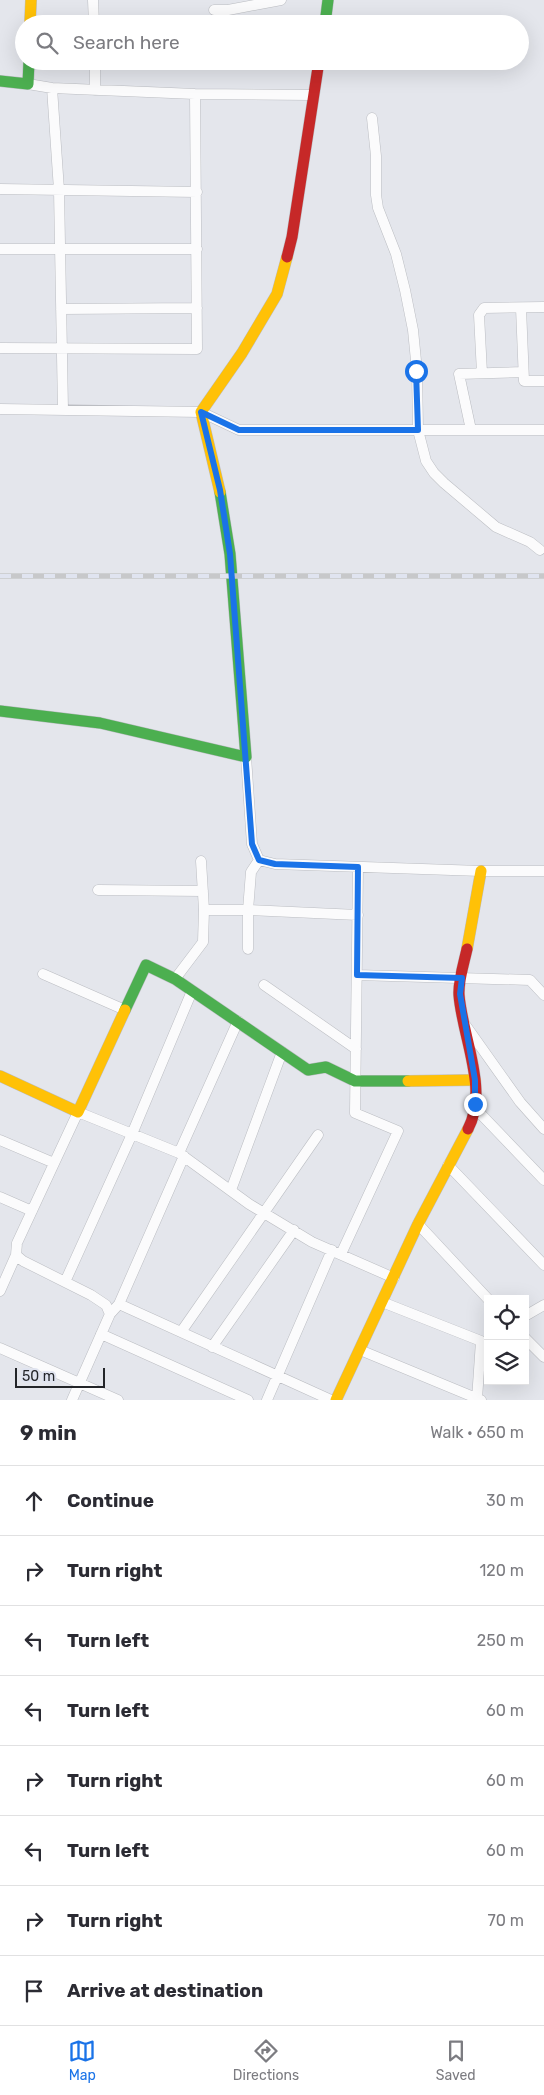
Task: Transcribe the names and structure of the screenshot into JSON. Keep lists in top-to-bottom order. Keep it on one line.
{"scale_bar":"50 m","page":{"search":"Search here","scale":"50 m","heading":["9 min","Walk · 650 m"],"list":[["Continue","30 m"],["Turn right","120 m"],["Turn left","250 m"],["Turn left","60 m"],["Turn right","60 m"],["Turn left","60 m"],["Turn right","70 m"],"Arrive at destination"],"nav":["Map","Directions","Saved"]}}
